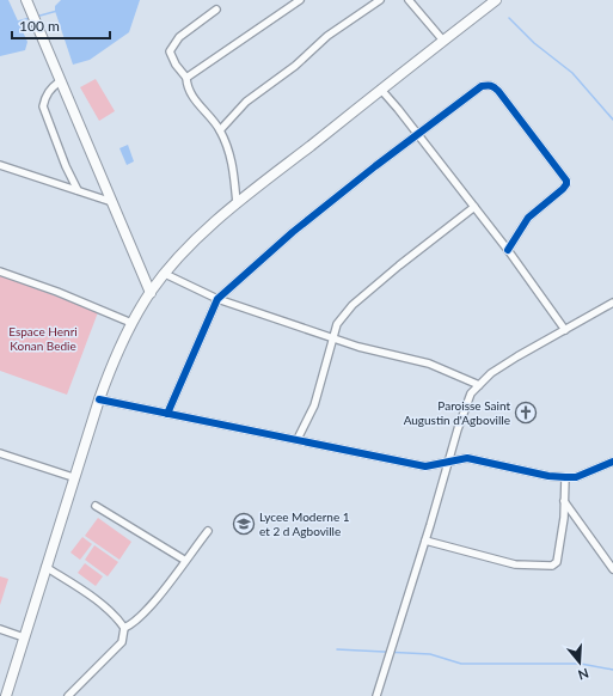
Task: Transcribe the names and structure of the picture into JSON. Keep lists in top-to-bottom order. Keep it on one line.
{"parks":["Espace Henri Konan Bedie"],"places":{"church":["Paroisse Saint Augustin d'Agboville"],"school or university":["Lycee Moderne 1 et 2 d Agboville"]},"scale_bar":"100 m","north":"bottom"}
